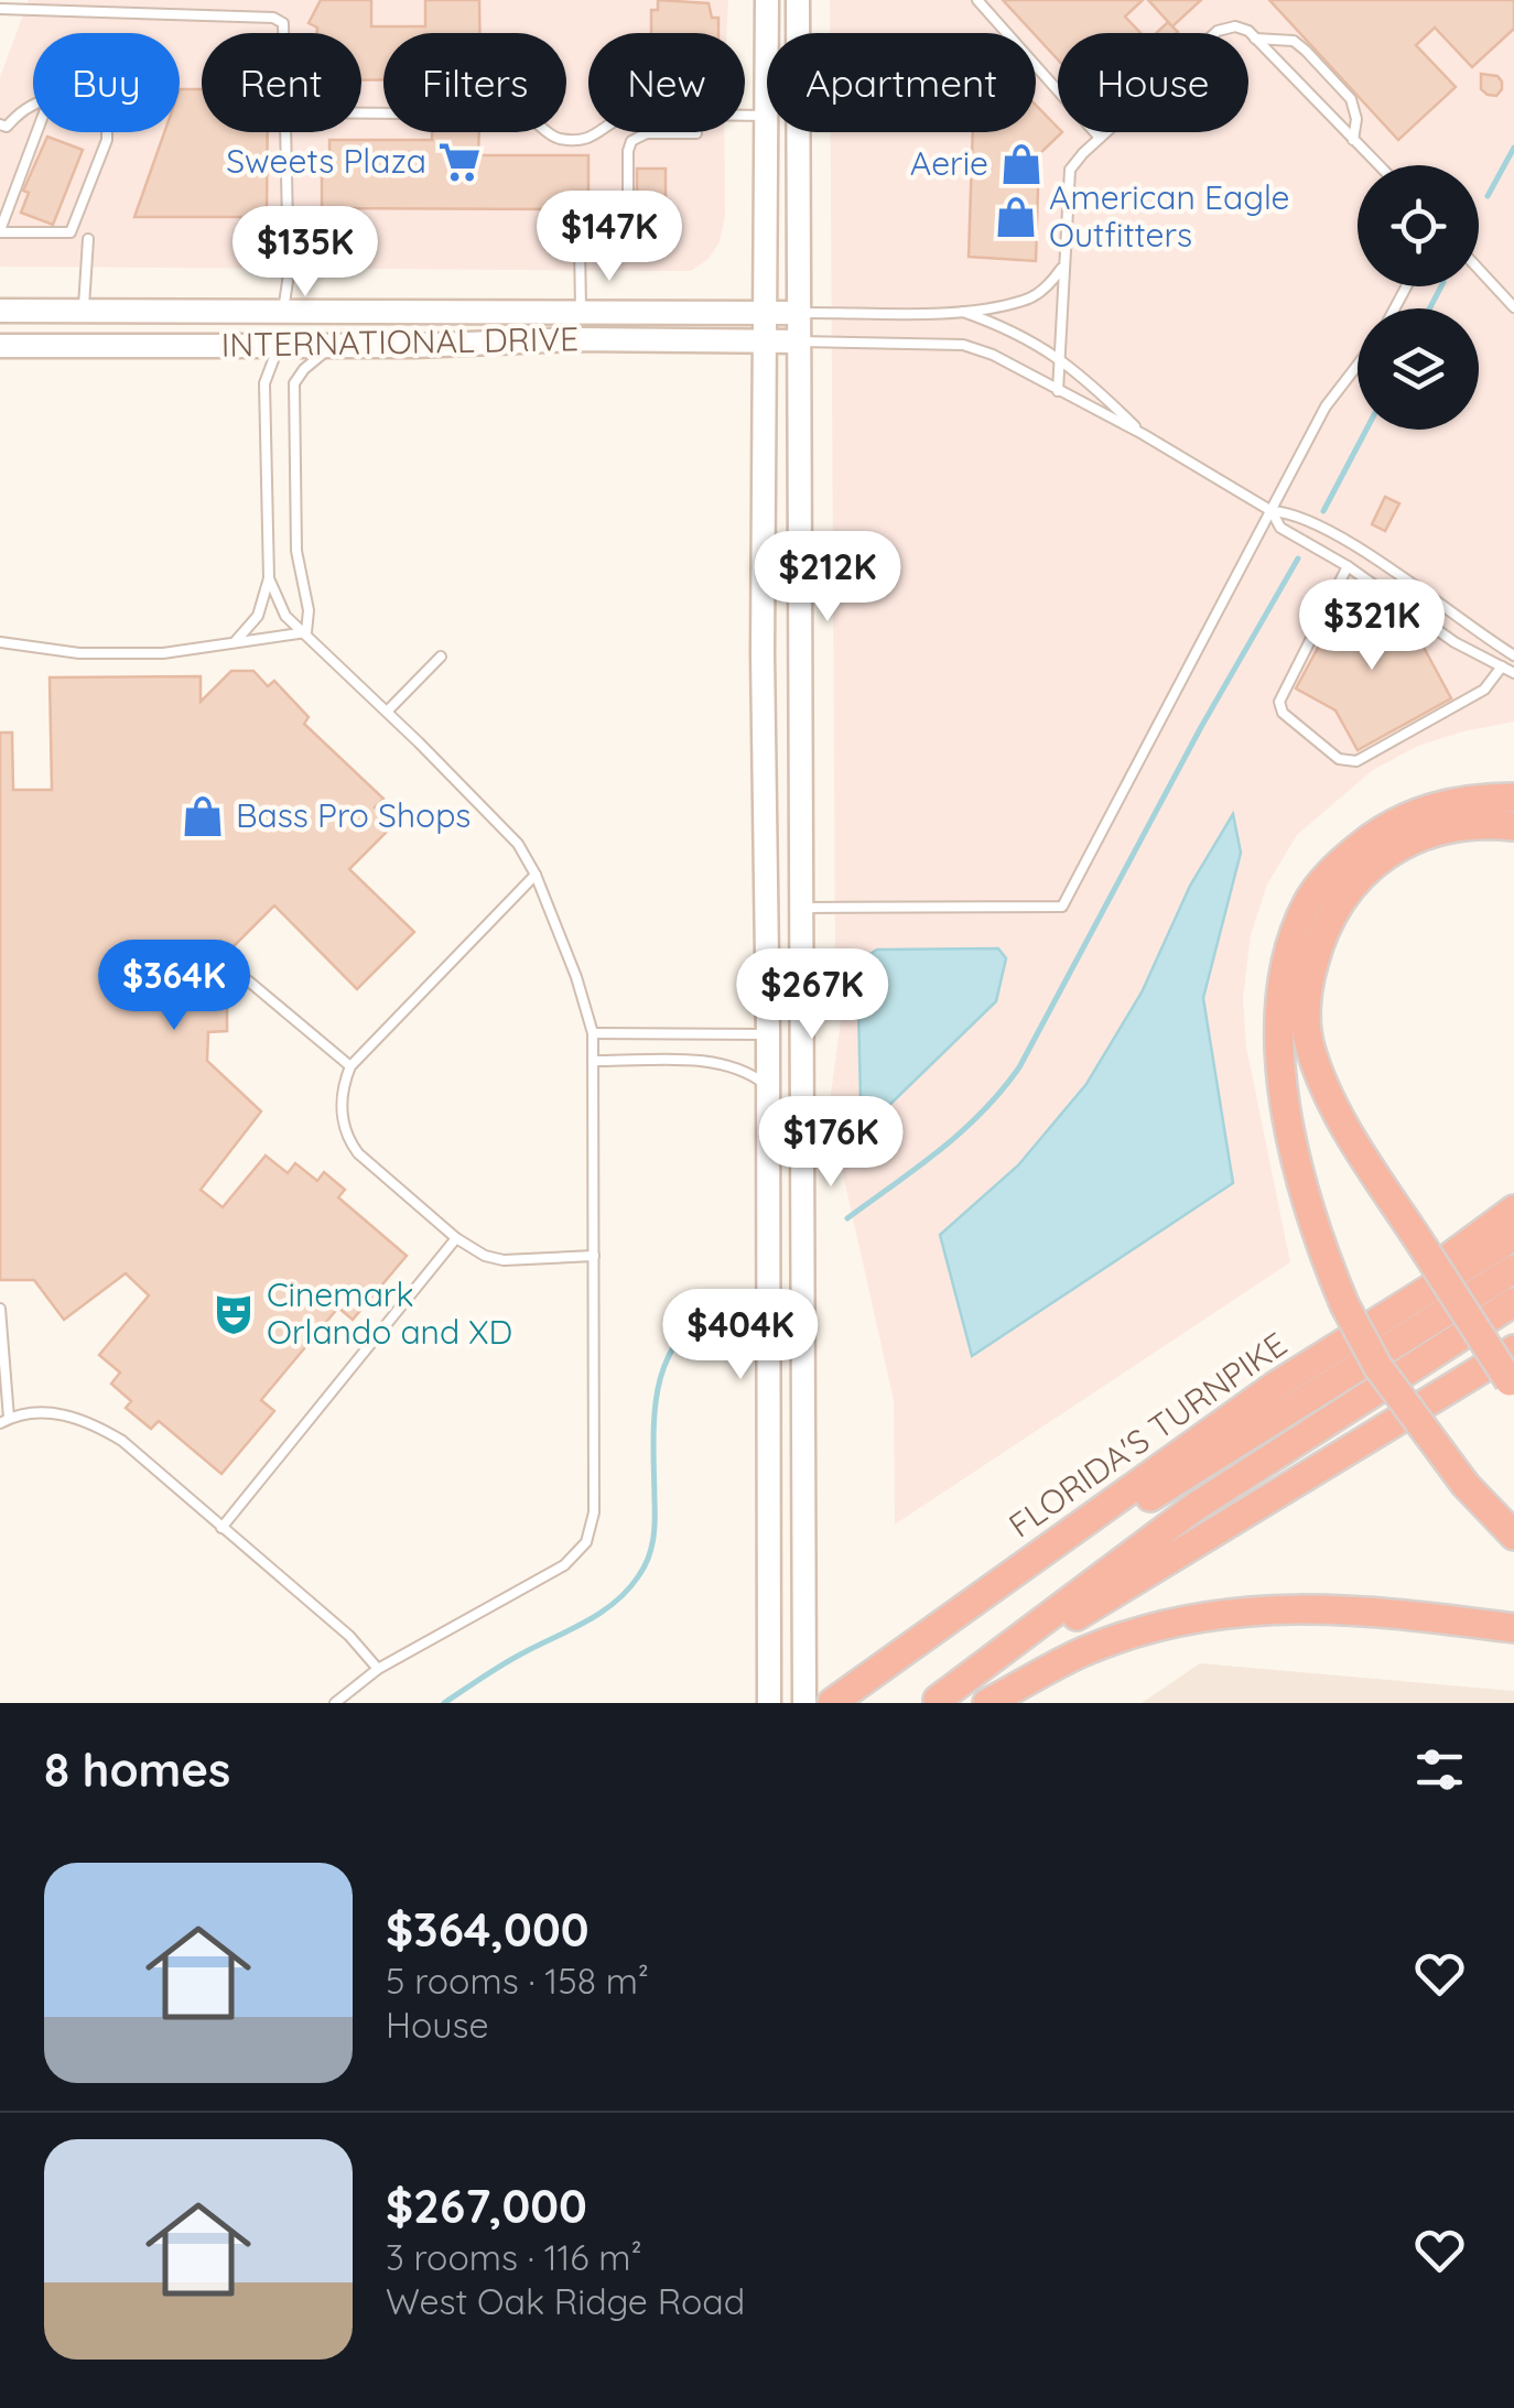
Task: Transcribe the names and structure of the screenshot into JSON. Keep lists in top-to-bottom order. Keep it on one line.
{"streets":{"highway":["FLORIDA'S TURNPIKE"],"street":["INTERNATIONAL DRIVE"]},"places":{"supermarket":["Sweets Plaza"],"shop":["Aerie","American Eagle Outfitters","Bass Pro Shops"],"theatre":["Cinemark Orlando and XD"]},"page":{"chip":["Buy","Rent","Filters","New","Apartment","House"],"price":["$147K","$135K","$212K","$321K","$364K","$267K","$176K","$404K"],"heading":"8 homes","list":[{"name":"$364,000","note":"5 rooms · 158 m² · House"},{"name":"$267,000","note":"3 rooms · 116 m² · West Oak Ridge Road"}]}}
